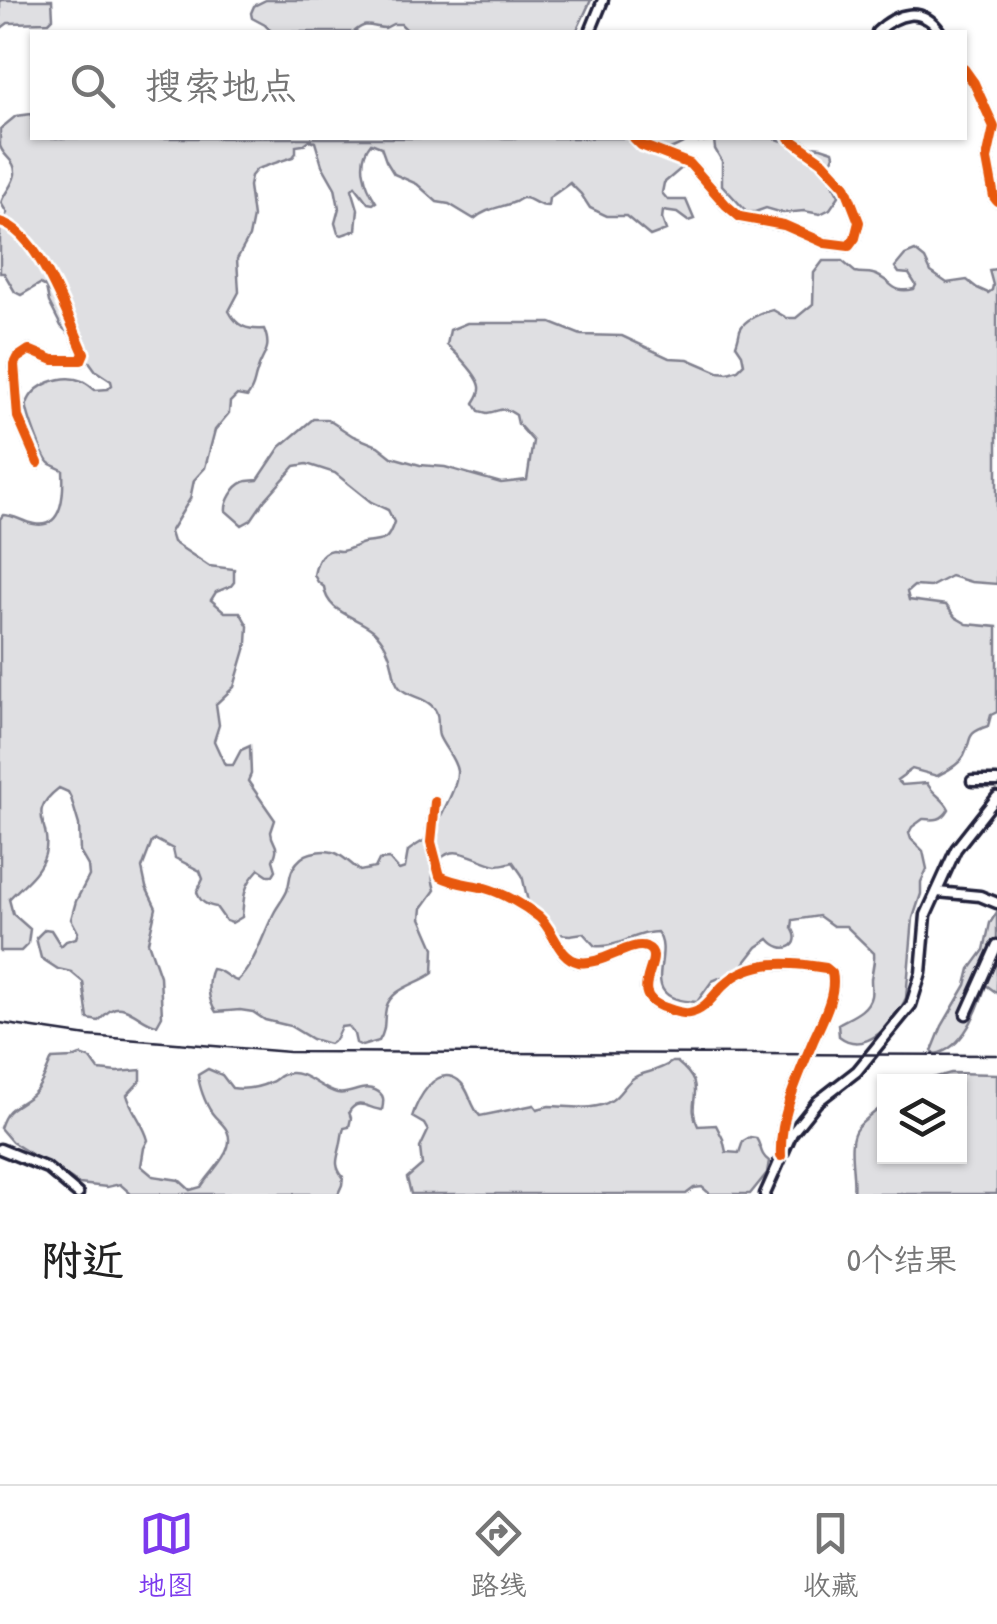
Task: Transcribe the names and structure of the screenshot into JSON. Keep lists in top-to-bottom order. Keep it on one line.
{"page":{"search":"搜索地点","heading":["附近","0个结果"],"nav":["地图","路线","收藏"]}}
